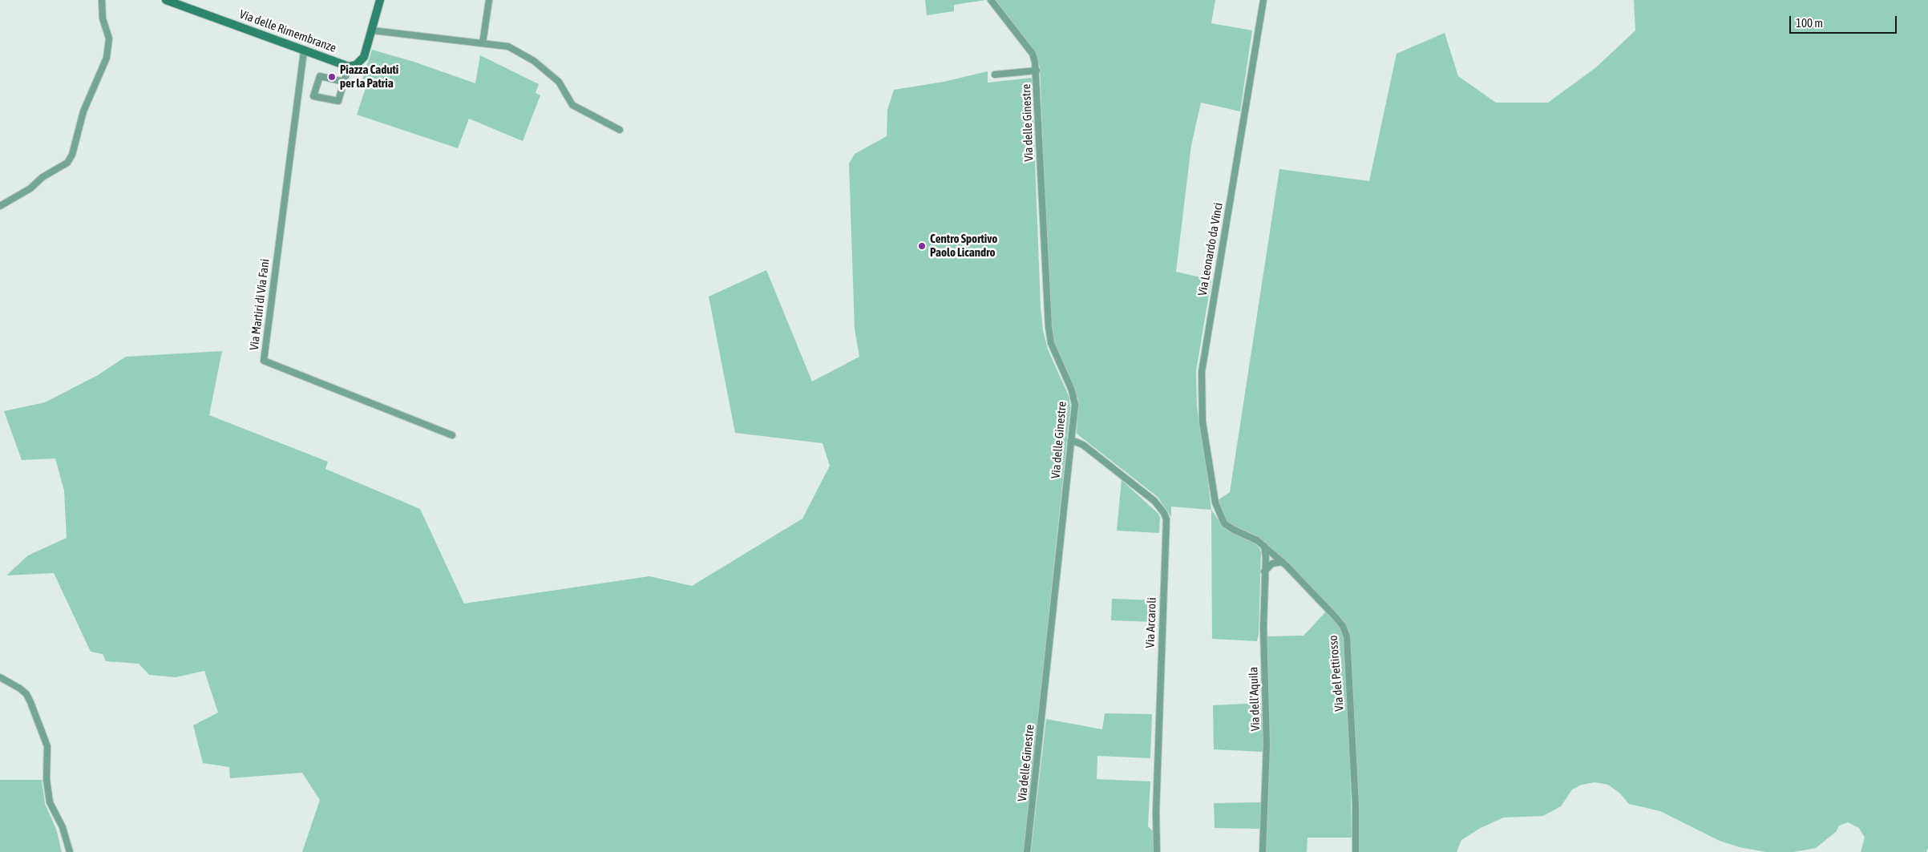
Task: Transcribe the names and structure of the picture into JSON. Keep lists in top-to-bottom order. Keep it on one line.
{"streets":{"main road":["Via delle Rimembranze"],"street":["Via delle Ginestre","Via Leonardo da Vinci","Via Martiri di Via Fani","Via Arcaroli","Via del Pettirosso","Via dell'Aquila"]},"crossings":[["Via delle Rimembranze","Via Martiri di Via Fani"],["Via delle Ginestre","Via Arcaroli"],["Via Leonardo da Vinci","Via del Pettirosso"],["Via del Pettirosso","Via dell'Aquila"]],"places":["Piazza Caduti per la Patria","Centro Sportivo Paolo Licandro"],"scale_bar":"100 m"}
